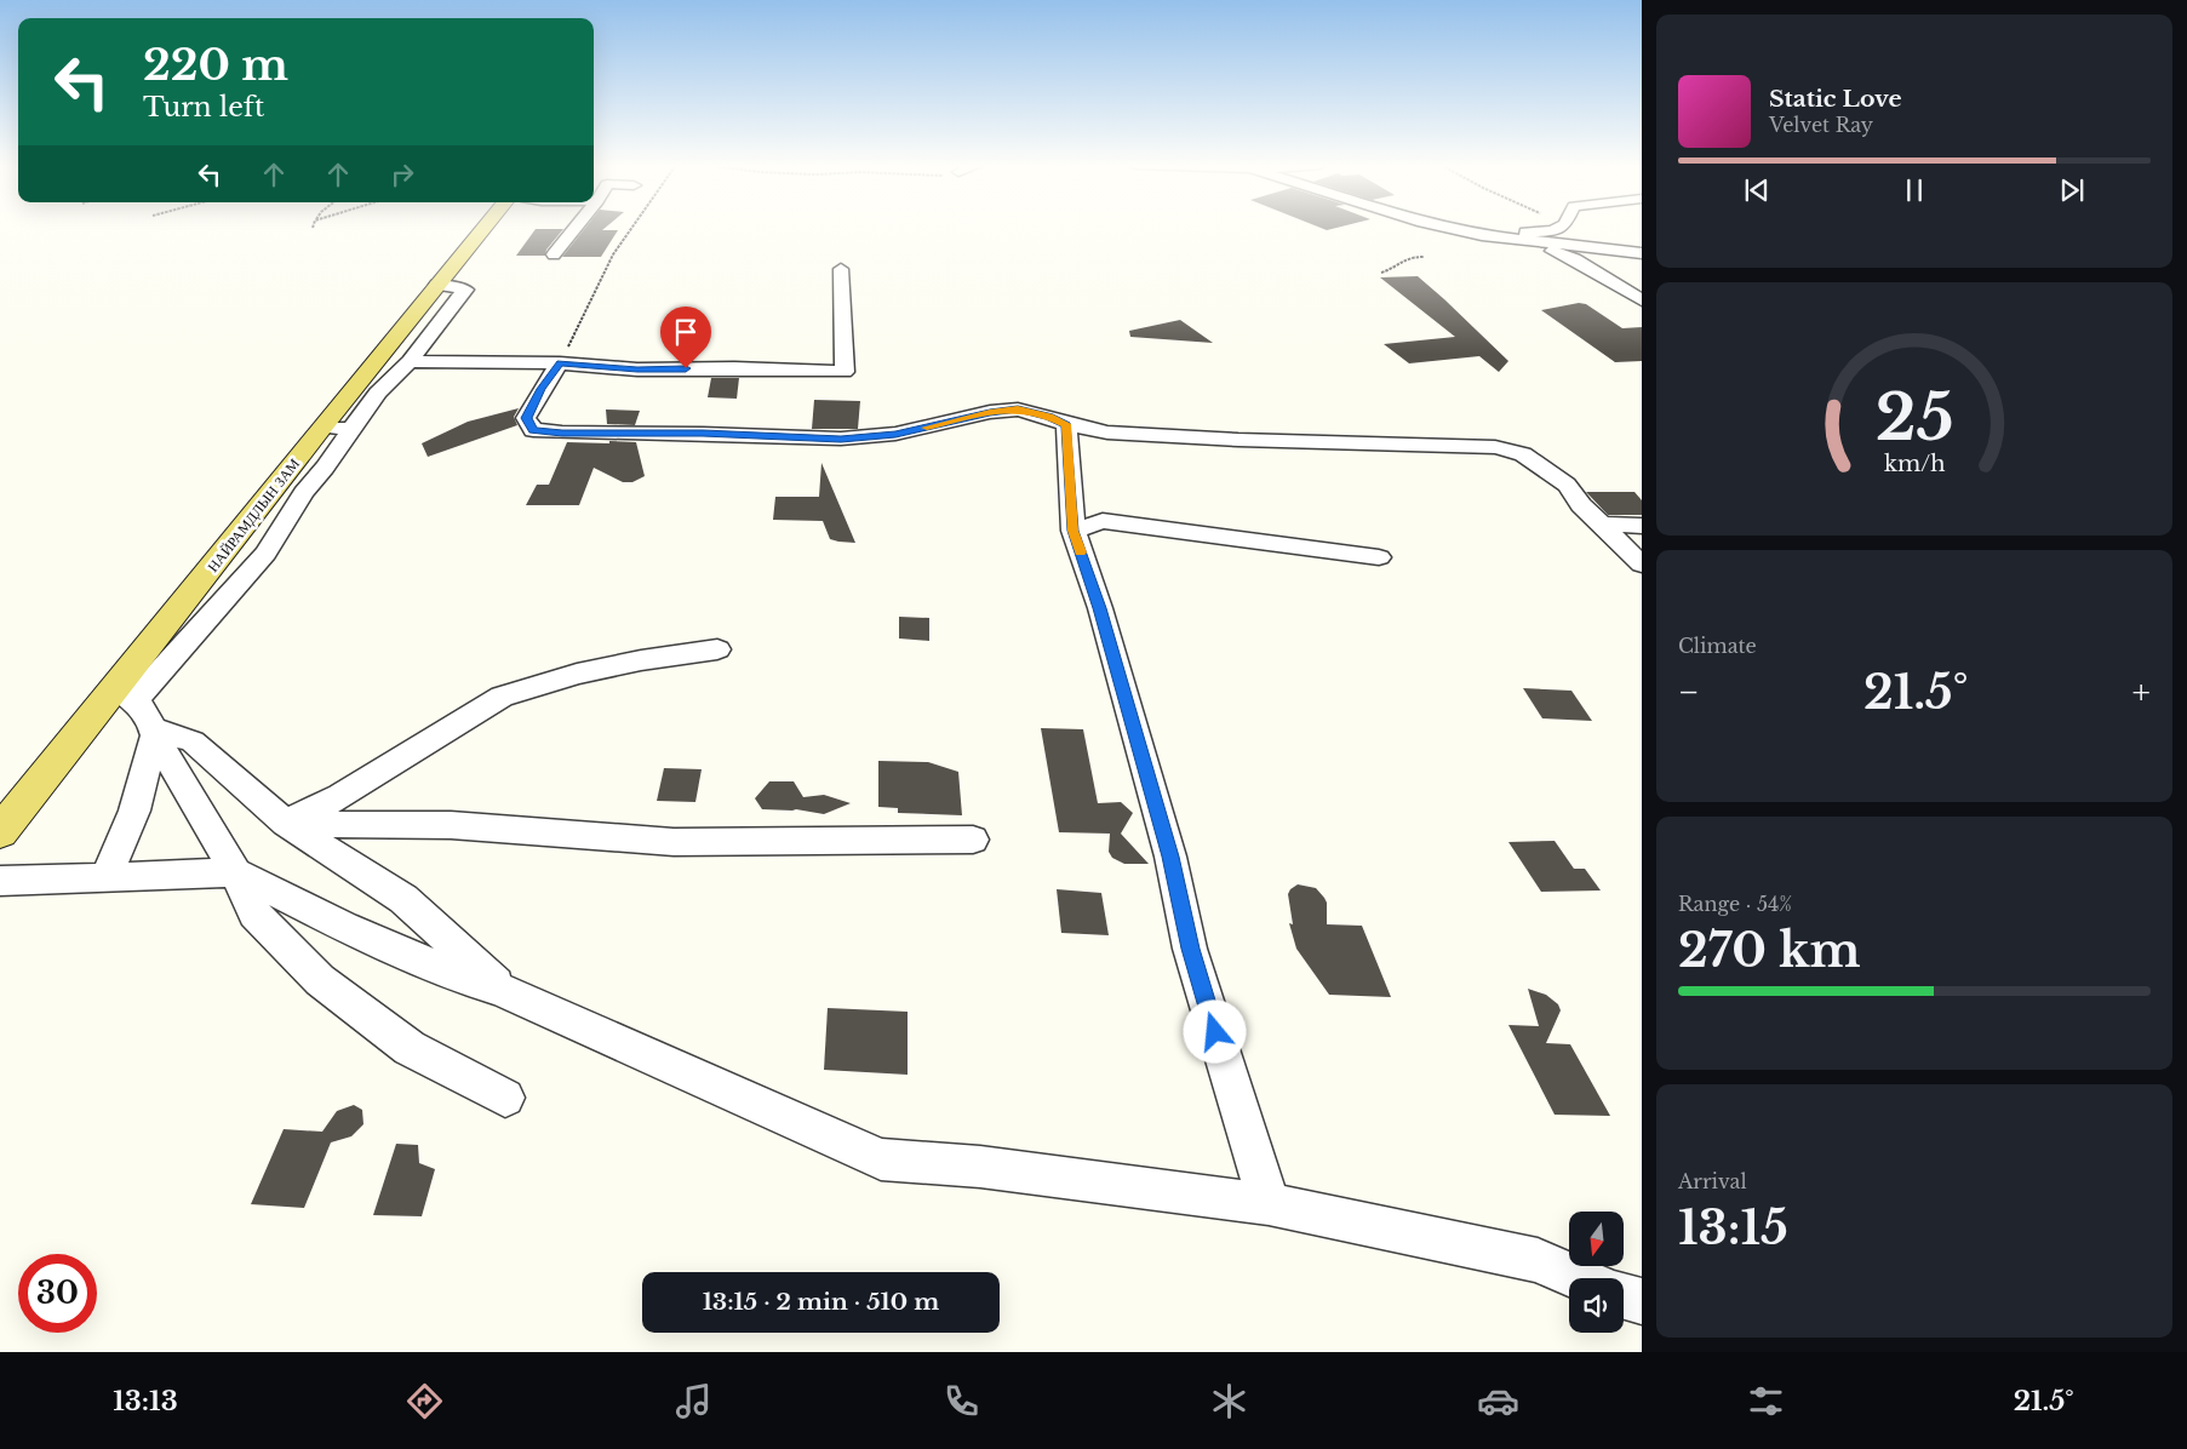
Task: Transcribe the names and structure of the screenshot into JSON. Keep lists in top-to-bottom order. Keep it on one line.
{"streets":{"main road":["НАЙРАМДЛЫН ЗАМ"]},"north":"bottom","page":{"turn":["220 m","Turn left"],"song":["Static Love","Velvet Ray"],"tile":["Climate",["Range · 54%","270 km"],["Arrival","13:15"]],"heat":["−","21.5°","+"],"limit":"30","trip":"13:15 · 2 min · 510 m","tabs":["13:13","21.5°"],"gauge":["25","km/h"]}}
